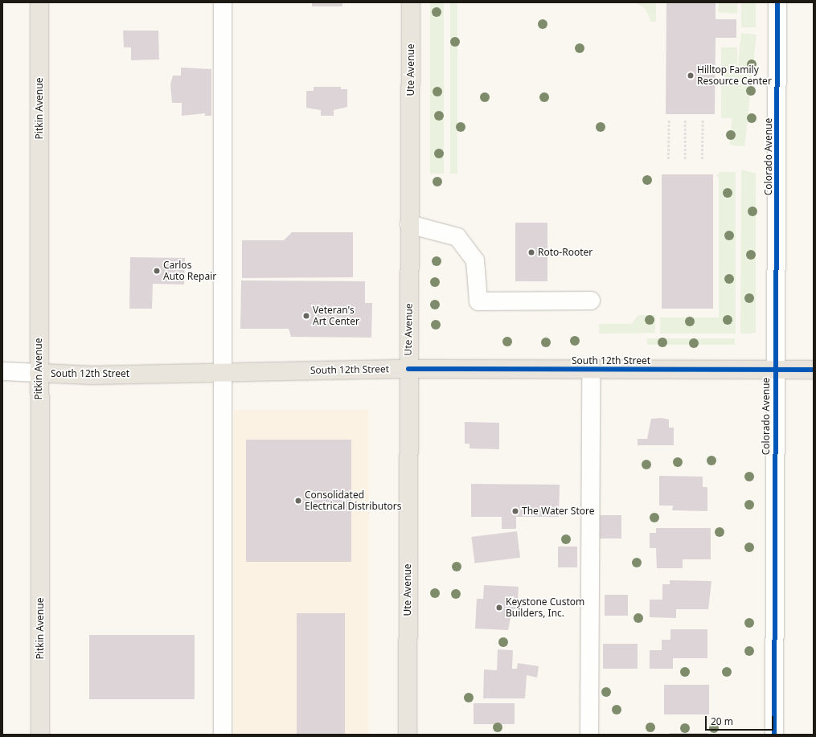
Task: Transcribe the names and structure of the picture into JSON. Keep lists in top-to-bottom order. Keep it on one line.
{"streets":{"main road":["Ute Avenue","Pitkin Avenue","South 12th Street"],"street":["Colorado Avenue"]},"crossings":[["Ute Avenue","South 12th Street"],["Pitkin Avenue","South 12th Street"],["Colorado Avenue","South 12th Street"]],"places":["Hilltop Family Resource Center","Roto-Rooter","Carlos Auto Repair","Veteran's Art Center","Consolidated Electrical Distributors","The Water Store","Keystone Custom Builders, Inc."],"scale_bar":"20 m"}
